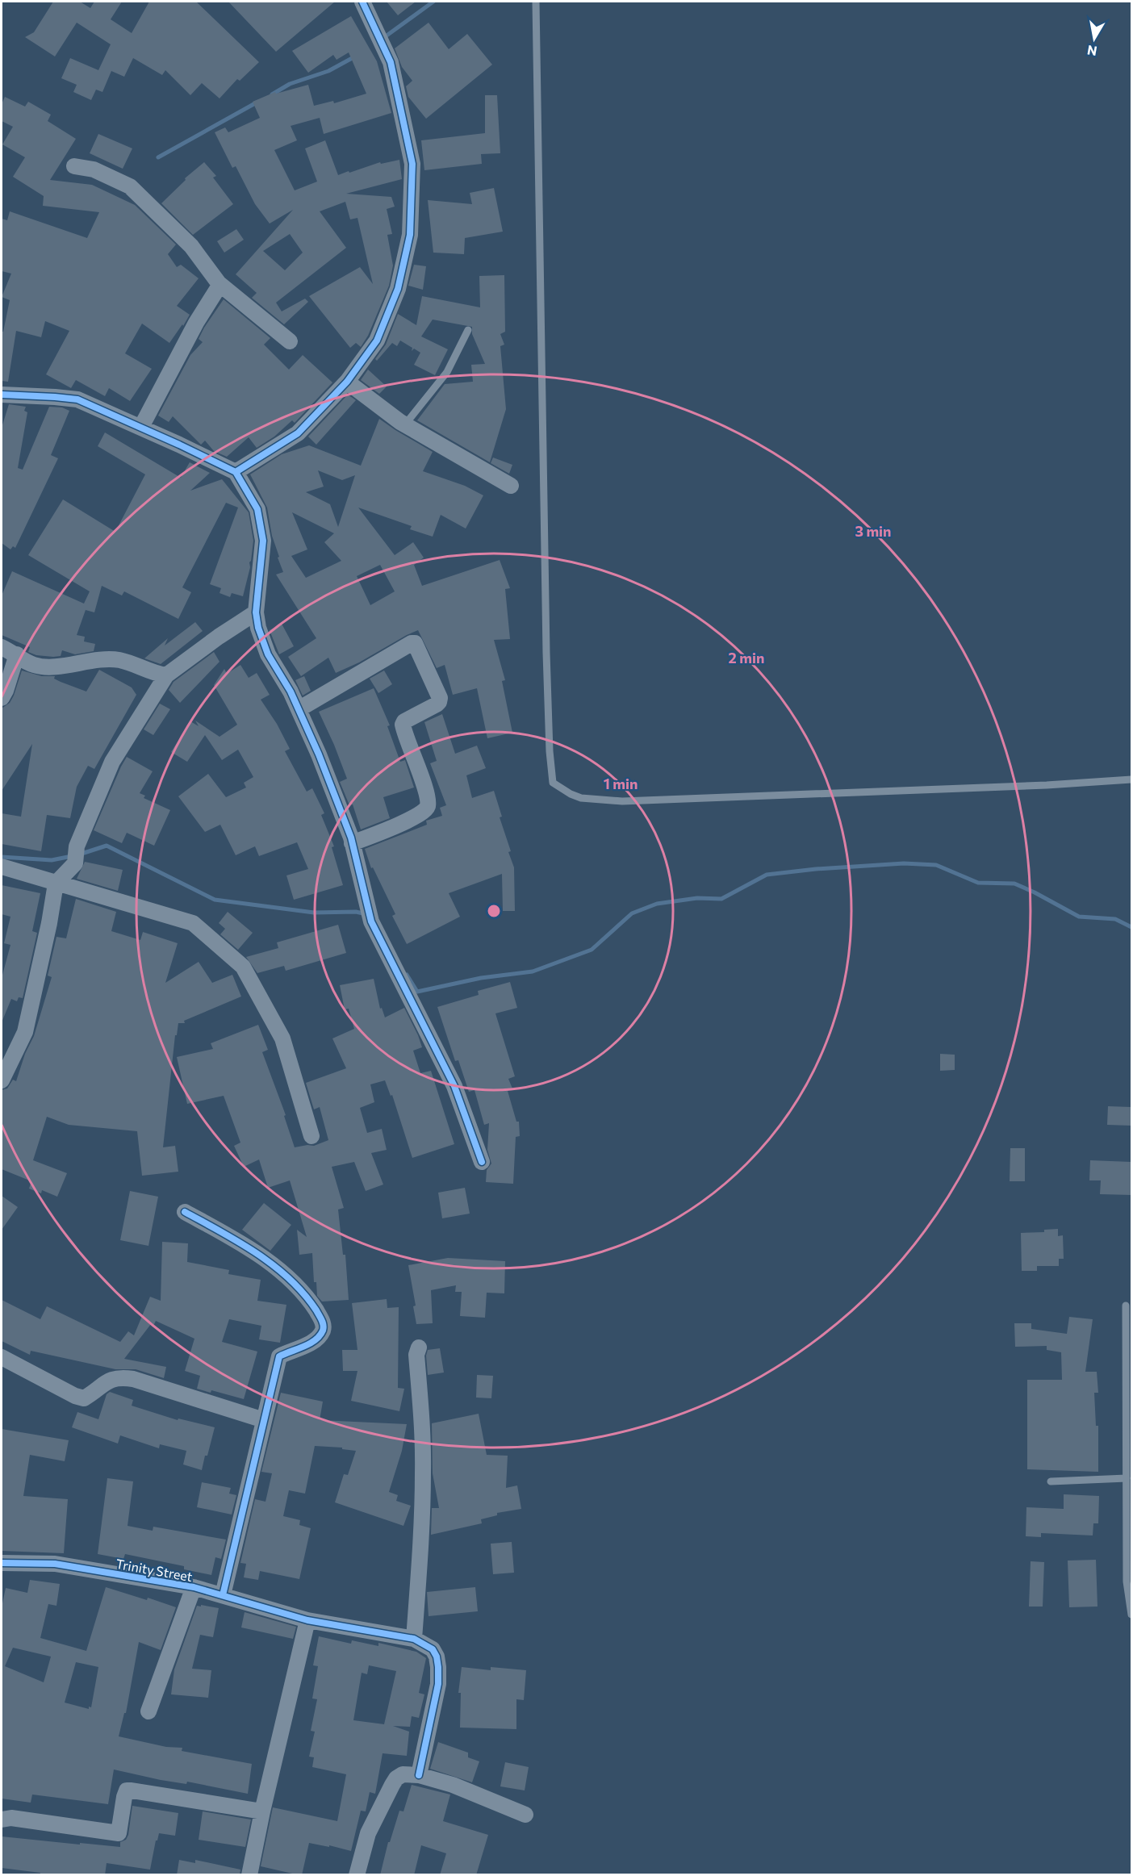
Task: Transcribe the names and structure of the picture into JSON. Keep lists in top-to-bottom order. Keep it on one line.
{"streets":{"street":["Trinity Street"]},"north":"bottom","rings":["3 min","2 min","1 min"]}
